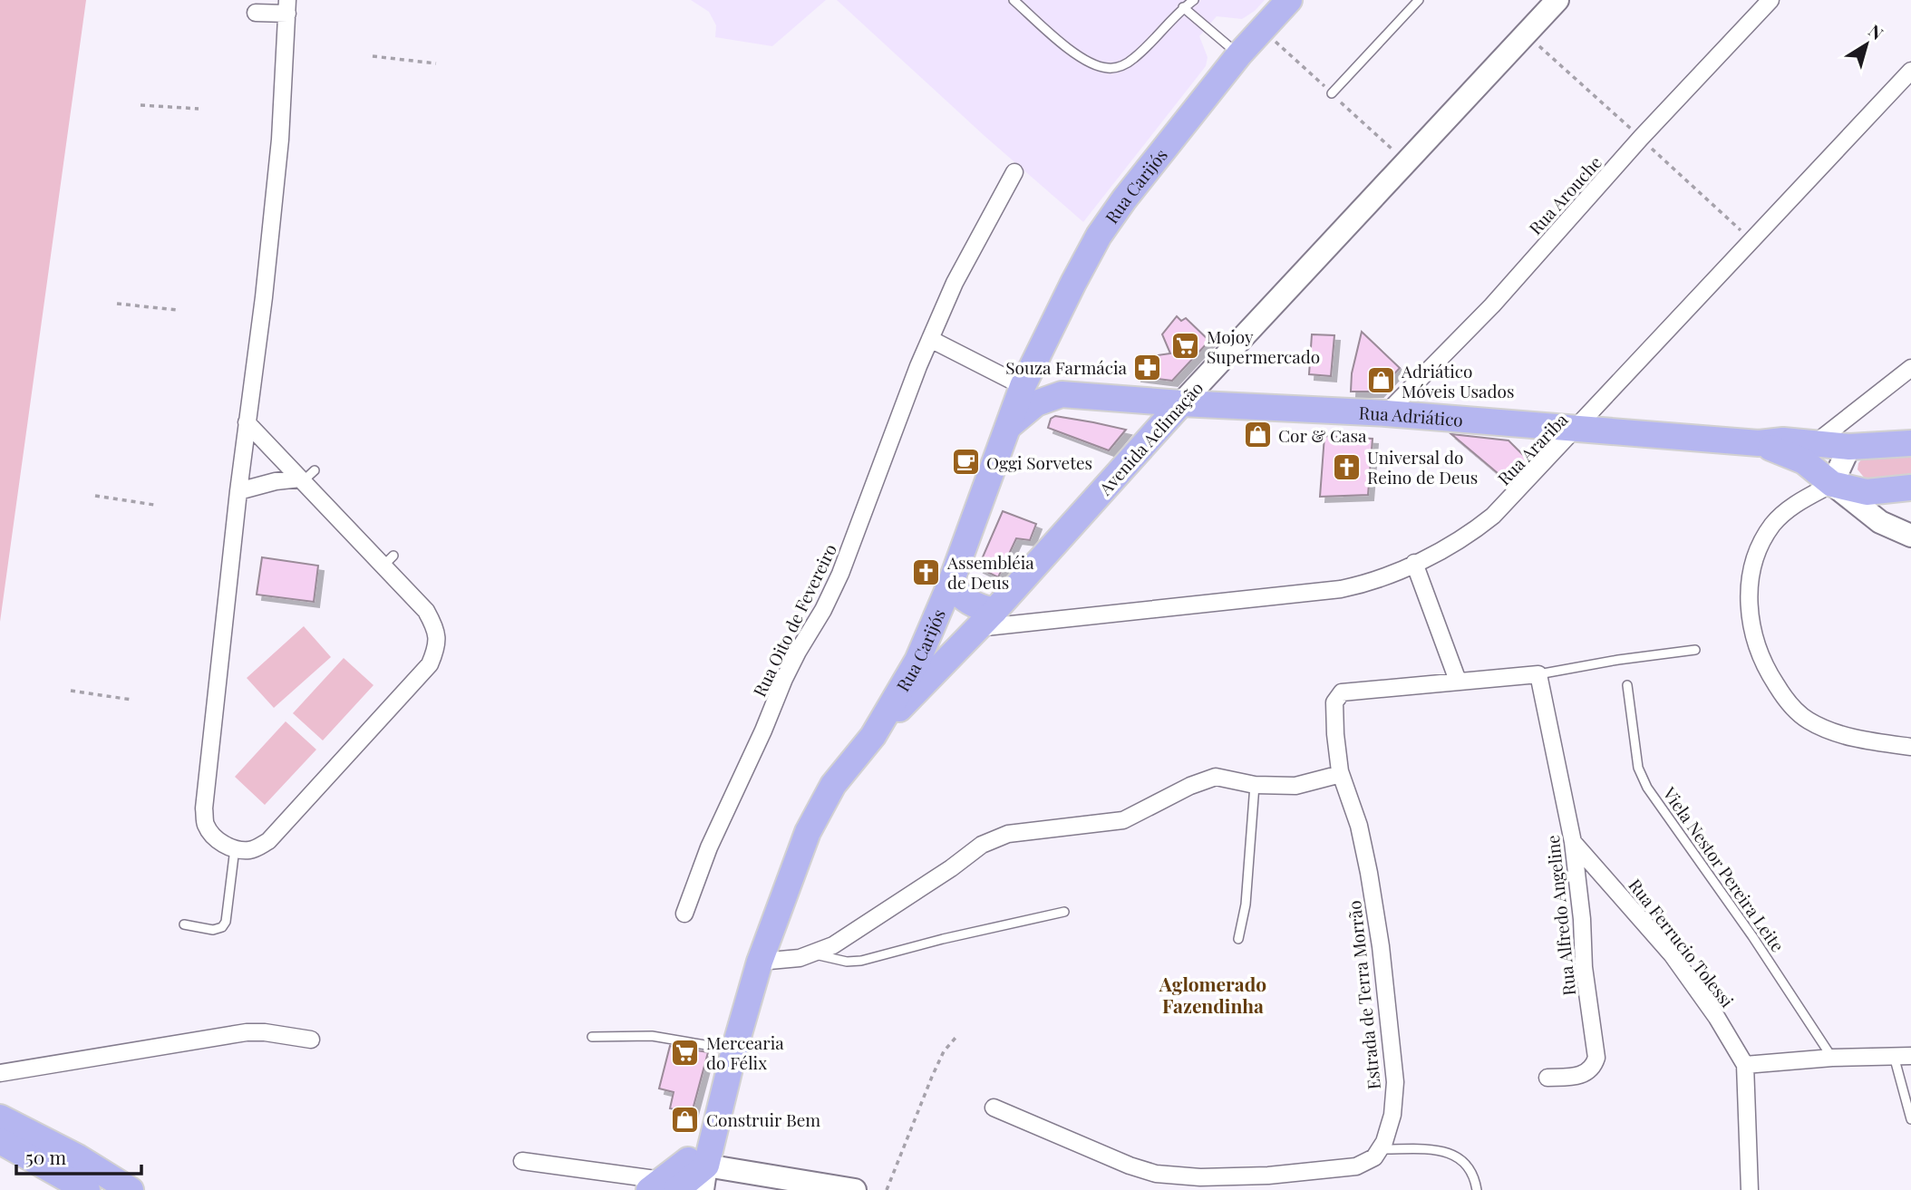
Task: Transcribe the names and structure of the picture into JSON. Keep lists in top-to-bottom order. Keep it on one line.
{"streets":{"main road":["Rua Carijós","Rua Adriático","Avenida Aclimação"],"street":["Rua Arouche","Rua Arariba","Rua Oito de Fevereiro","Rua Alfredo Angeline","Rua Ferrucio Tolessi","Estrada de Terra Morrão"],"lane":["Viela Nestor Pereira Leite"]},"crossings":[["Rua Carijós","Rua Adriático"],["Rua Carijós","Avenida Aclimação"],["Rua Arouche","Rua Adriático"],["Rua Adriático","Avenida Aclimação"],["Rua Adriático","Rua Arariba"],["Avenida Aclimação","Rua Arariba"],["Rua Alfredo Angeline","Rua Ferrucio Tolessi"]],"districts":["Aglomerado Fazendinha"],"places":{"supermarket":["Mojoy Supermercado","Mercearia do Félix"],"pharmacy":["Souza Farmácia"],"shop":["Adriático Móveis Usados","Cor & Casa","Construir Bem"],"cafe":["Oggi Sorvetes"],"church":["Universal do Reino de Deus","Assembléia de Deus"]},"scale_bar":"50 m","north":"top right"}
